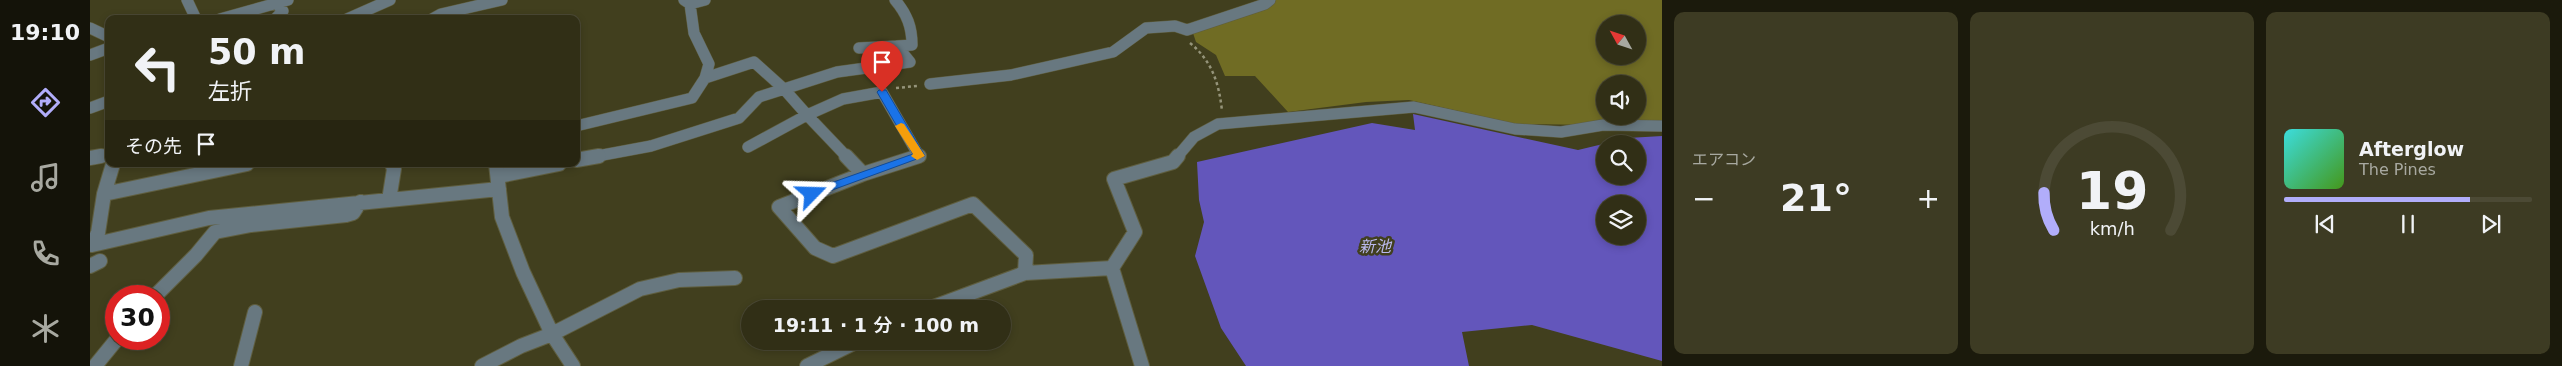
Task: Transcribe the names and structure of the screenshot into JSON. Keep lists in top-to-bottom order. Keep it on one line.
{"water":["新池"],"north":"top left","page":{"tabs":"19:10","tile":"エアコン","turn":["50 m","左折"],"then":"その先","song":["Afterglow","The Pines"],"heat":["−","21°","+"],"limit":"30","trip":"19:11 · 1 分 · 100 m","gauge":["19","km/h"]}}
